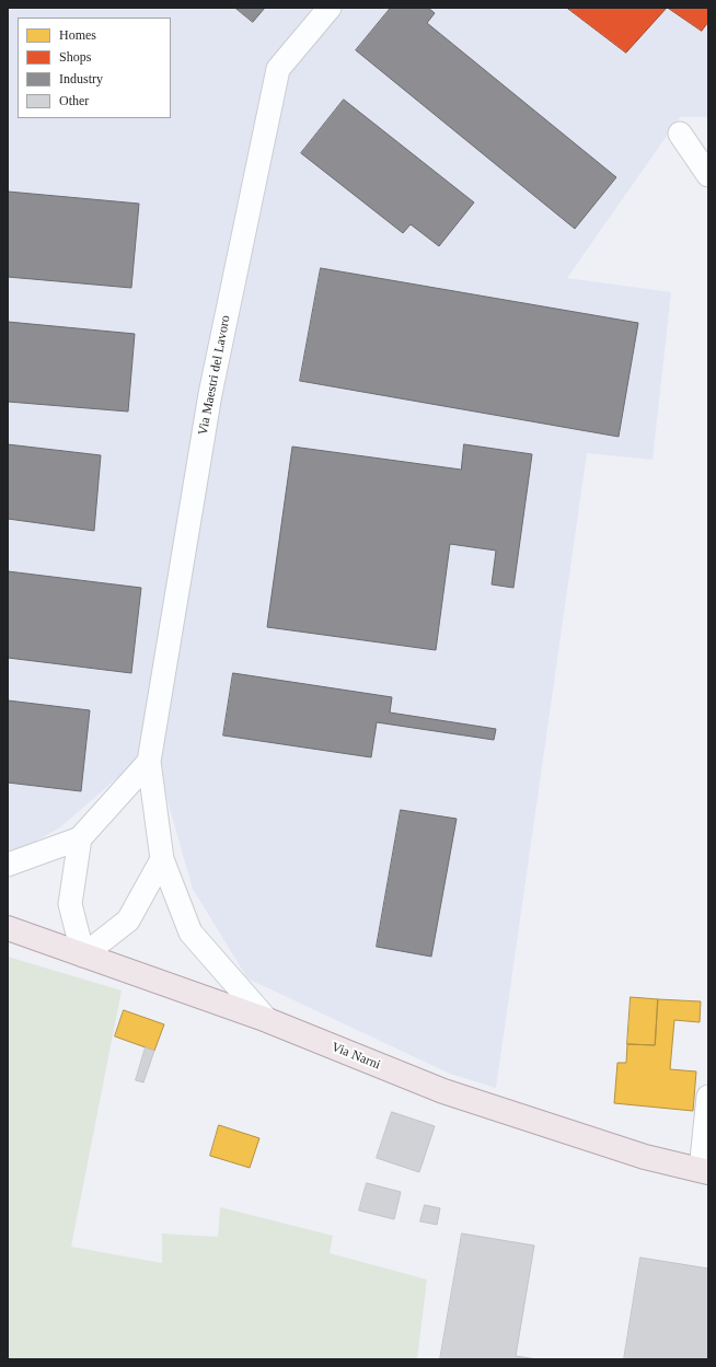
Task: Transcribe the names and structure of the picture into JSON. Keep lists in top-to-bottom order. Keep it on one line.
{"streets":{"main road":["Via Narni"],"street":["Via Maestri del Lavoro"]},"crossings":[["Via Maestri del Lavoro","Via Narni"]],"legend":["Homes","Shops","Industry","Other"]}
